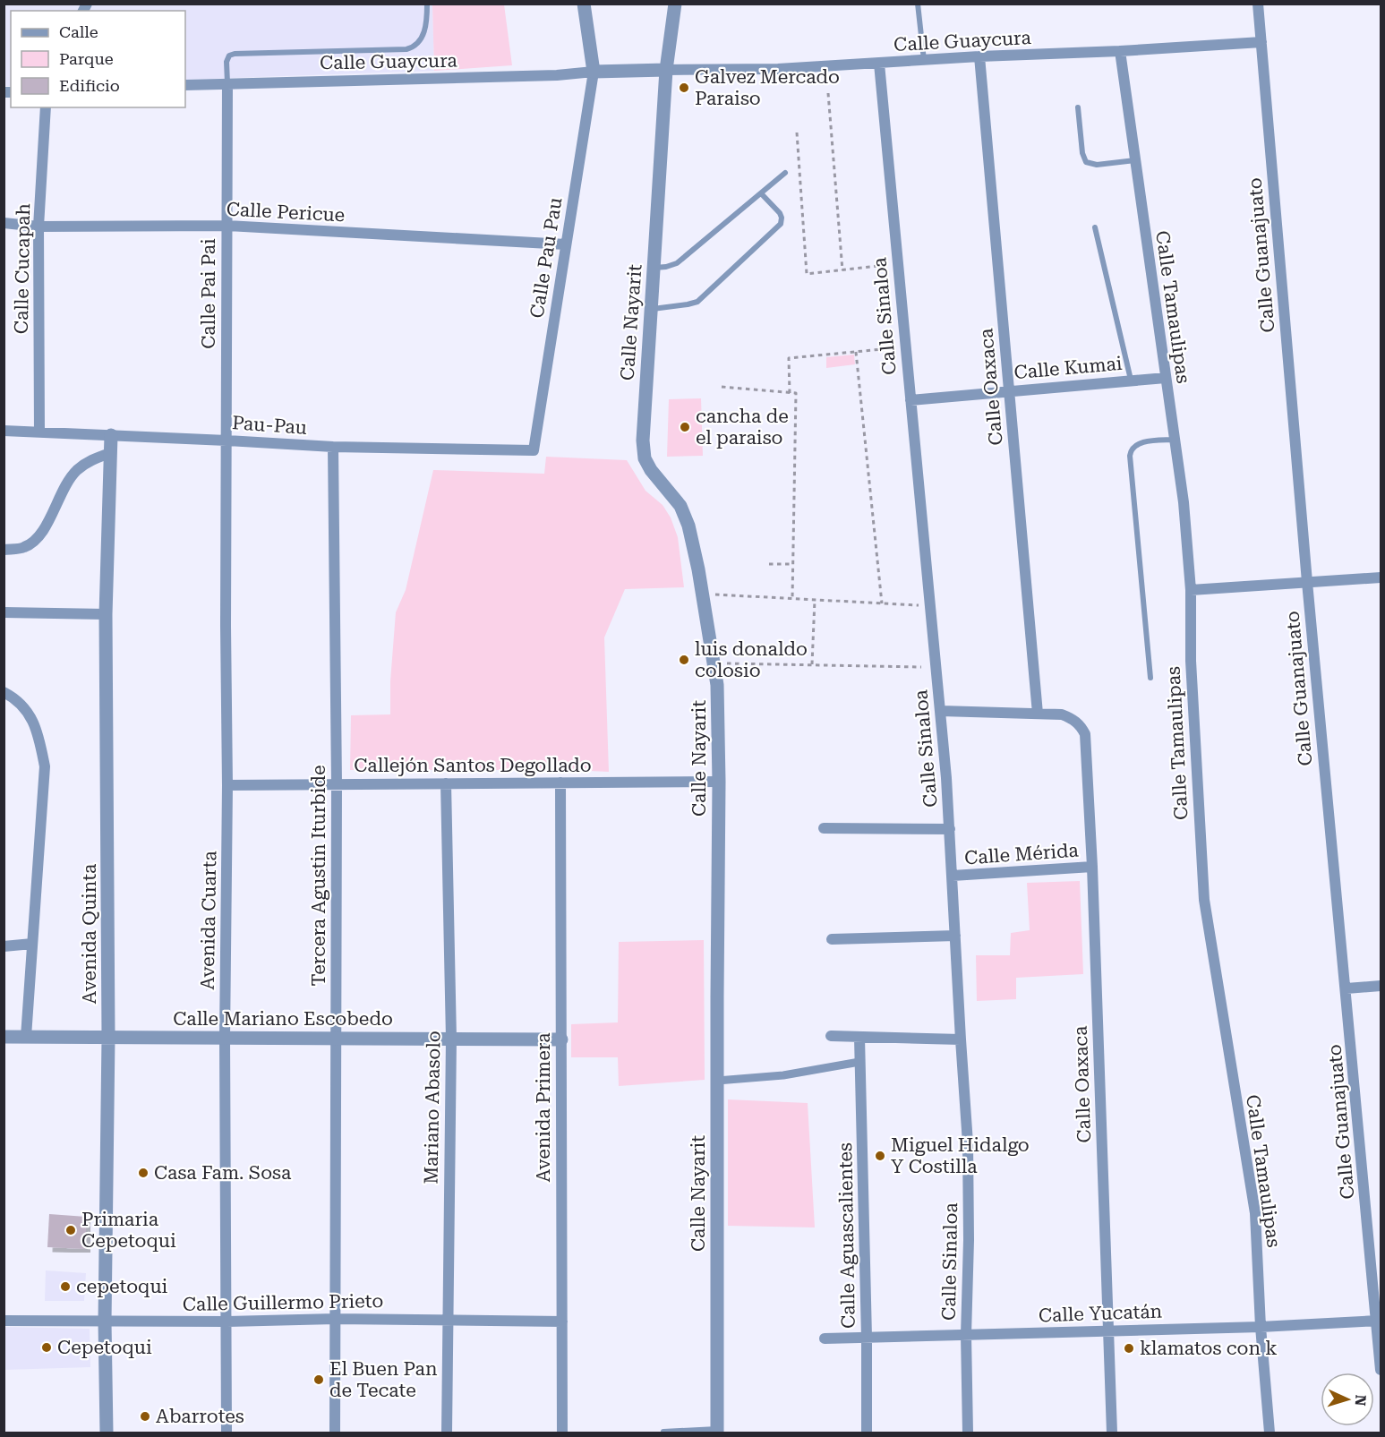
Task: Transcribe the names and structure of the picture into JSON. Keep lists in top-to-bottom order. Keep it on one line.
{"streets":{"street":["Calle Guaycura","Calle Pericue","Calle Guanajuato","Calle Pau Pau","Calle Cucapah","Calle Pai Pai","Calle Tamaulipas","Calle Sinaloa","Calle Nayarit","Calle Kumai","Calle Oaxaca","Pau-Pau","Callejón Santos Degollado","Calle Mérida","Tercera Agustin Iturbide","Avenida Cuarta","Avenida Quinta","Calle Mariano Escobedo","Mariano Abasolo","Avenida Primera","Calle Aguascalientes","Calle Guillermo Prieto","Calle Yucatán"]},"crossings":[["Calle Guaycura","Calle Guanajuato"],["Calle Guaycura","Calle Pau Pau"],["Calle Guaycura","Calle Pai Pai"],["Calle Guaycura","Calle Tamaulipas"],["Calle Guaycura","Calle Sinaloa"],["Calle Guaycura","Calle Nayarit"],["Calle Guaycura","Calle Oaxaca"],["Calle Pericue","Calle Pau Pau"],["Calle Pericue","Calle Cucapah"],["Calle Pericue","Calle Pai Pai"],["Calle Guanajuato","Calle Yucatán"],["Calle Pau Pau","Pau-Pau"],["Calle Cucapah","Pau-Pau"],["Calle Pai Pai","Pau-Pau"],["Calle Pai Pai","Avenida Cuarta"],["Calle Tamaulipas","Calle Kumai"],["Calle Tamaulipas","Calle Yucatán"],["Calle Sinaloa","Calle Kumai"],["Calle Sinaloa","Calle Mérida"],["Calle Sinaloa","Calle Yucatán"],["Calle Nayarit","Callejón Santos Degollado"],["Calle Kumai","Calle Oaxaca"],["Calle Oaxaca","Calle Mérida"],["Calle Oaxaca","Calle Yucatán"],["Pau-Pau","Tercera Agustin Iturbide"],["Pau-Pau","Avenida Cuarta"],["Pau-Pau","Avenida Quinta"],["Callejón Santos Degollado","Tercera Agustin Iturbide"],["Callejón Santos Degollado","Avenida Cuarta"],["Callejón Santos Degollado","Mariano Abasolo"],["Callejón Santos Degollado","Avenida Primera"],["Tercera Agustin Iturbide","Calle Mariano Escobedo"],["Tercera Agustin Iturbide","Calle Guillermo Prieto"],["Avenida Cuarta","Calle Mariano Escobedo"],["Avenida Cuarta","Calle Guillermo Prieto"],["Avenida Quinta","Calle Mariano Escobedo"],["Avenida Quinta","Calle Guillermo Prieto"],["Calle Mariano Escobedo","Mariano Abasolo"],["Calle Mariano Escobedo","Avenida Primera"],["Mariano Abasolo","Calle Guillermo Prieto"],["Avenida Primera","Calle Guillermo Prieto"],["Calle Aguascalientes","Calle Yucatán"]],"places":["Galvez Mercado Paraiso","cancha de el paraiso","luis donaldo colosio","Miguel Hidalgo Y Costilla","Casa Fam. Sosa","Primaria Cepetoqui","cepetoqui","Cepetoqui","klamatos con k","El Buen Pan de Tecate","Abarrotes"],"legend":["Calle","Parque","Edificio"],"north":"right"}
